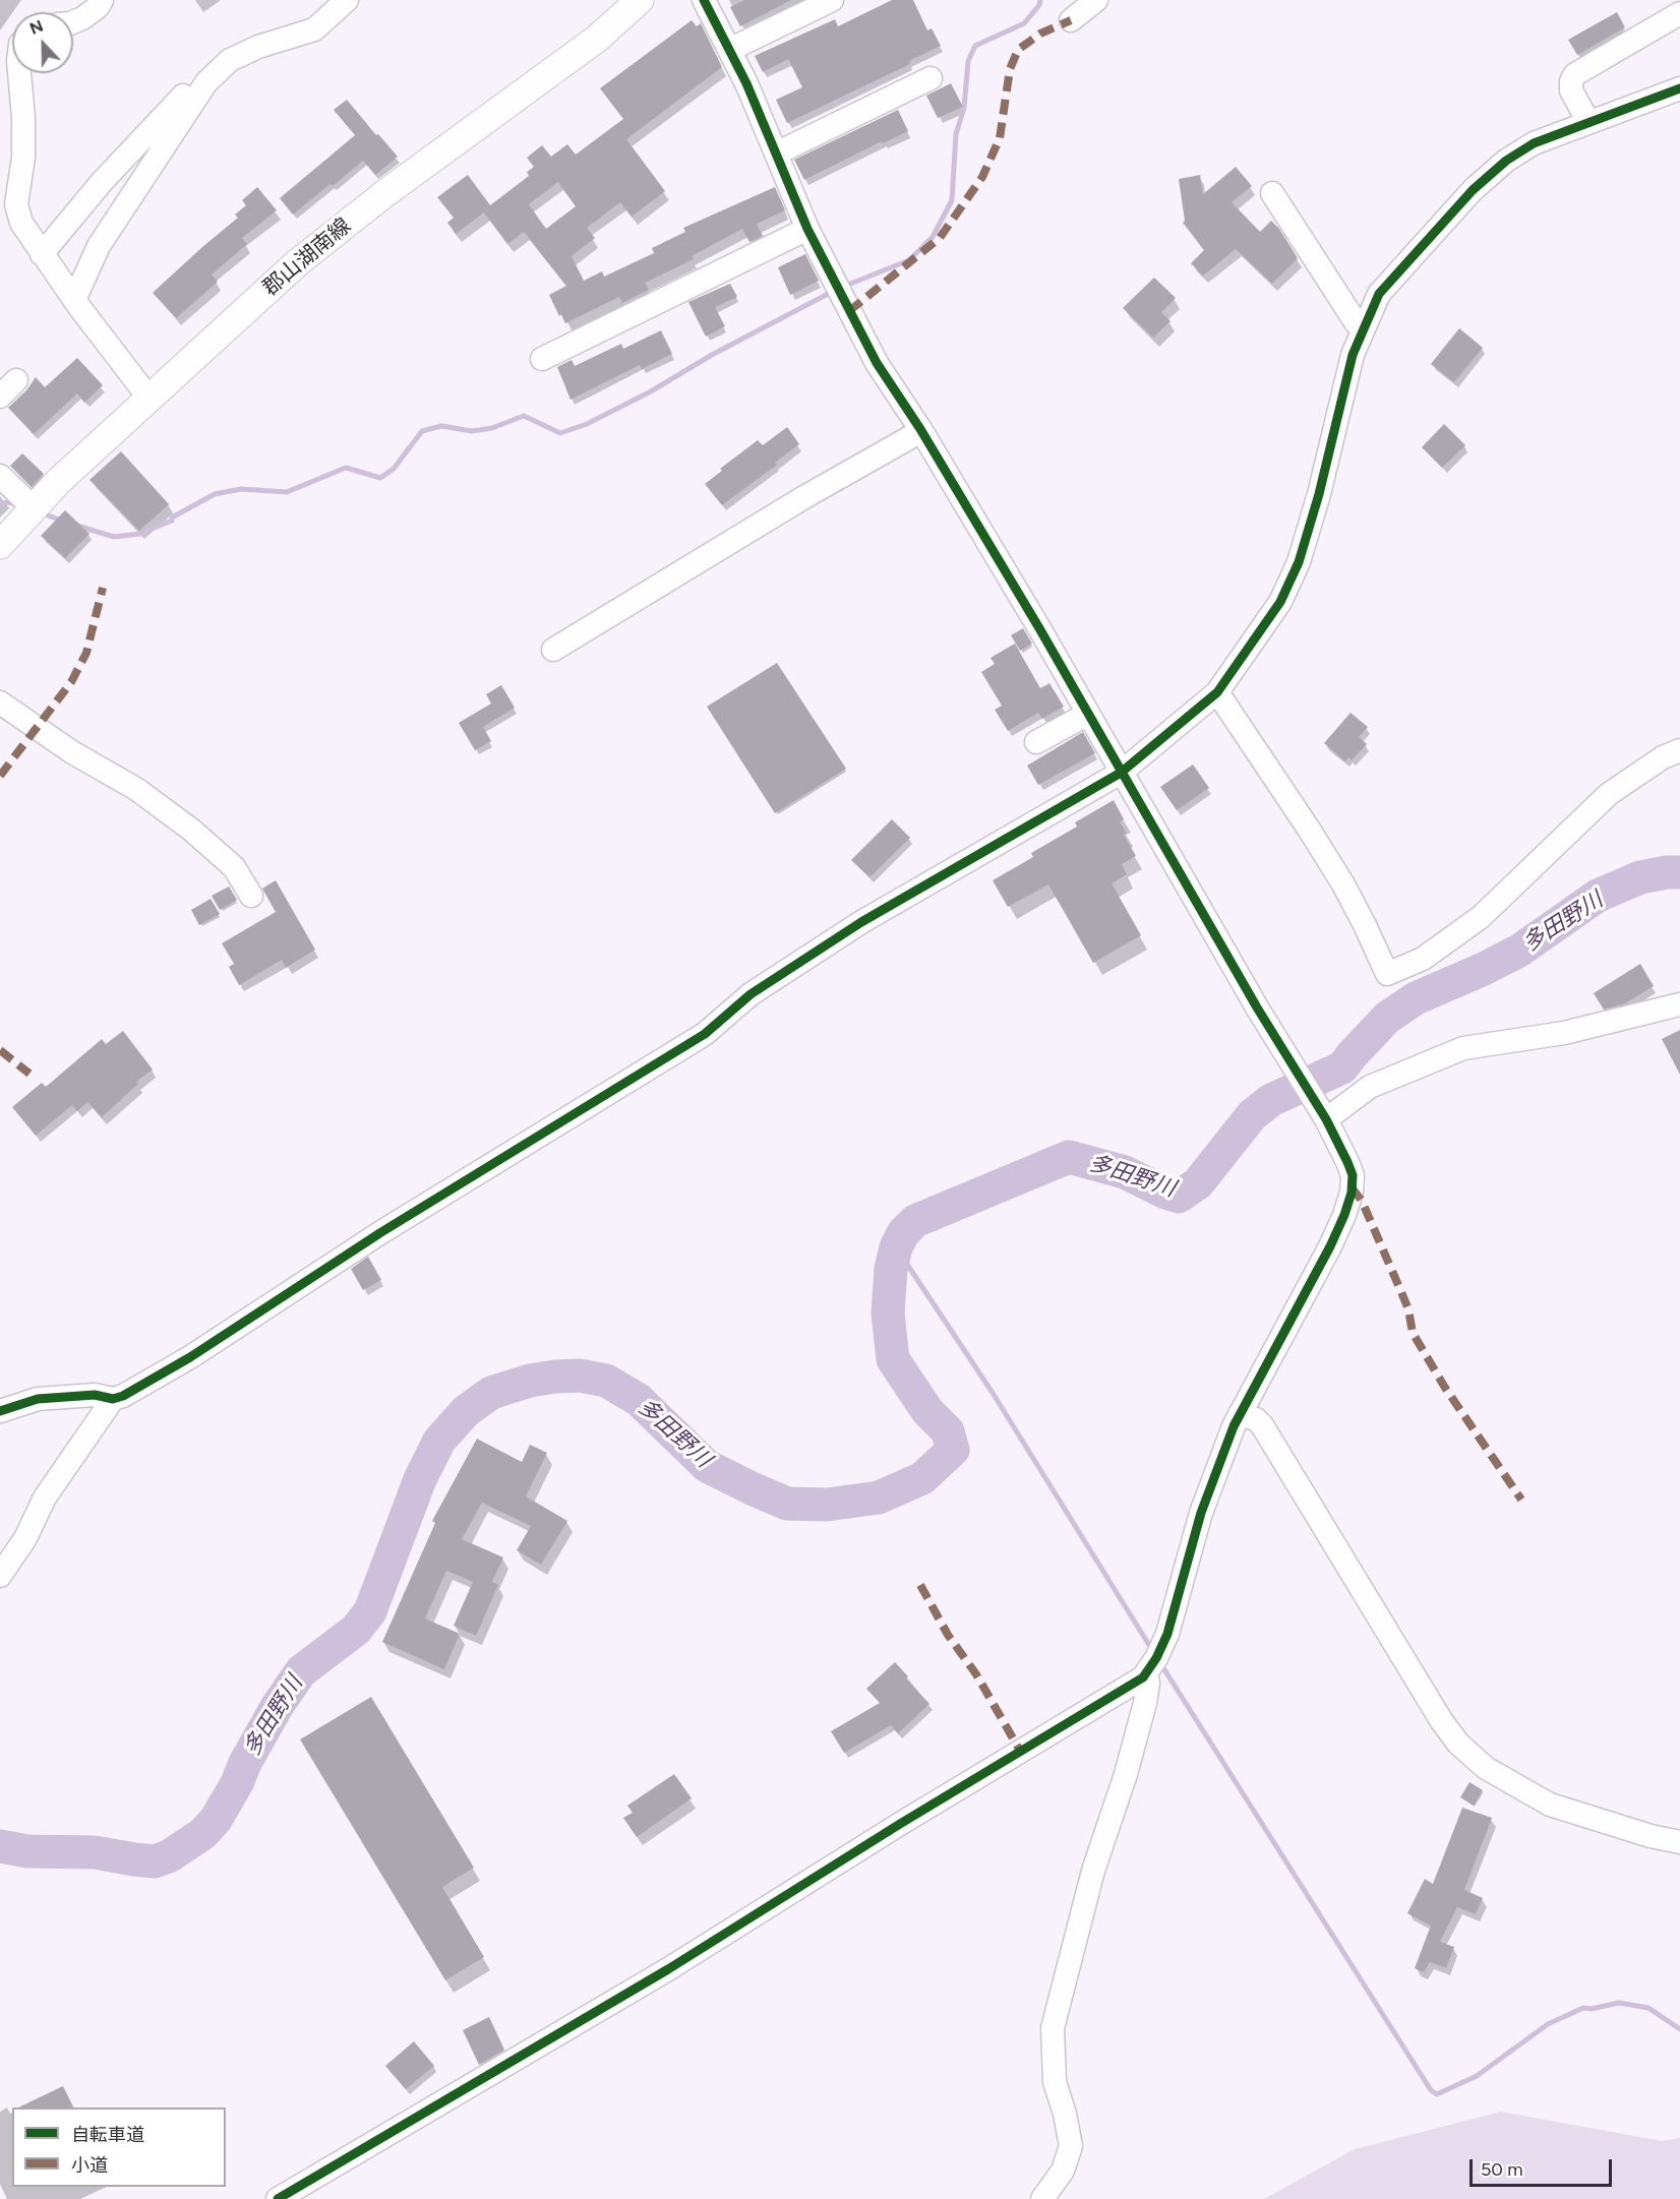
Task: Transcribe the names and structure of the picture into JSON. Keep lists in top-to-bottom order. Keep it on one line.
{"streets":{"main road":["郡山湖南線"]},"water":["多田野川"],"legend":["自転車道","小道"],"scale_bar":"50 m","north":"top"}
